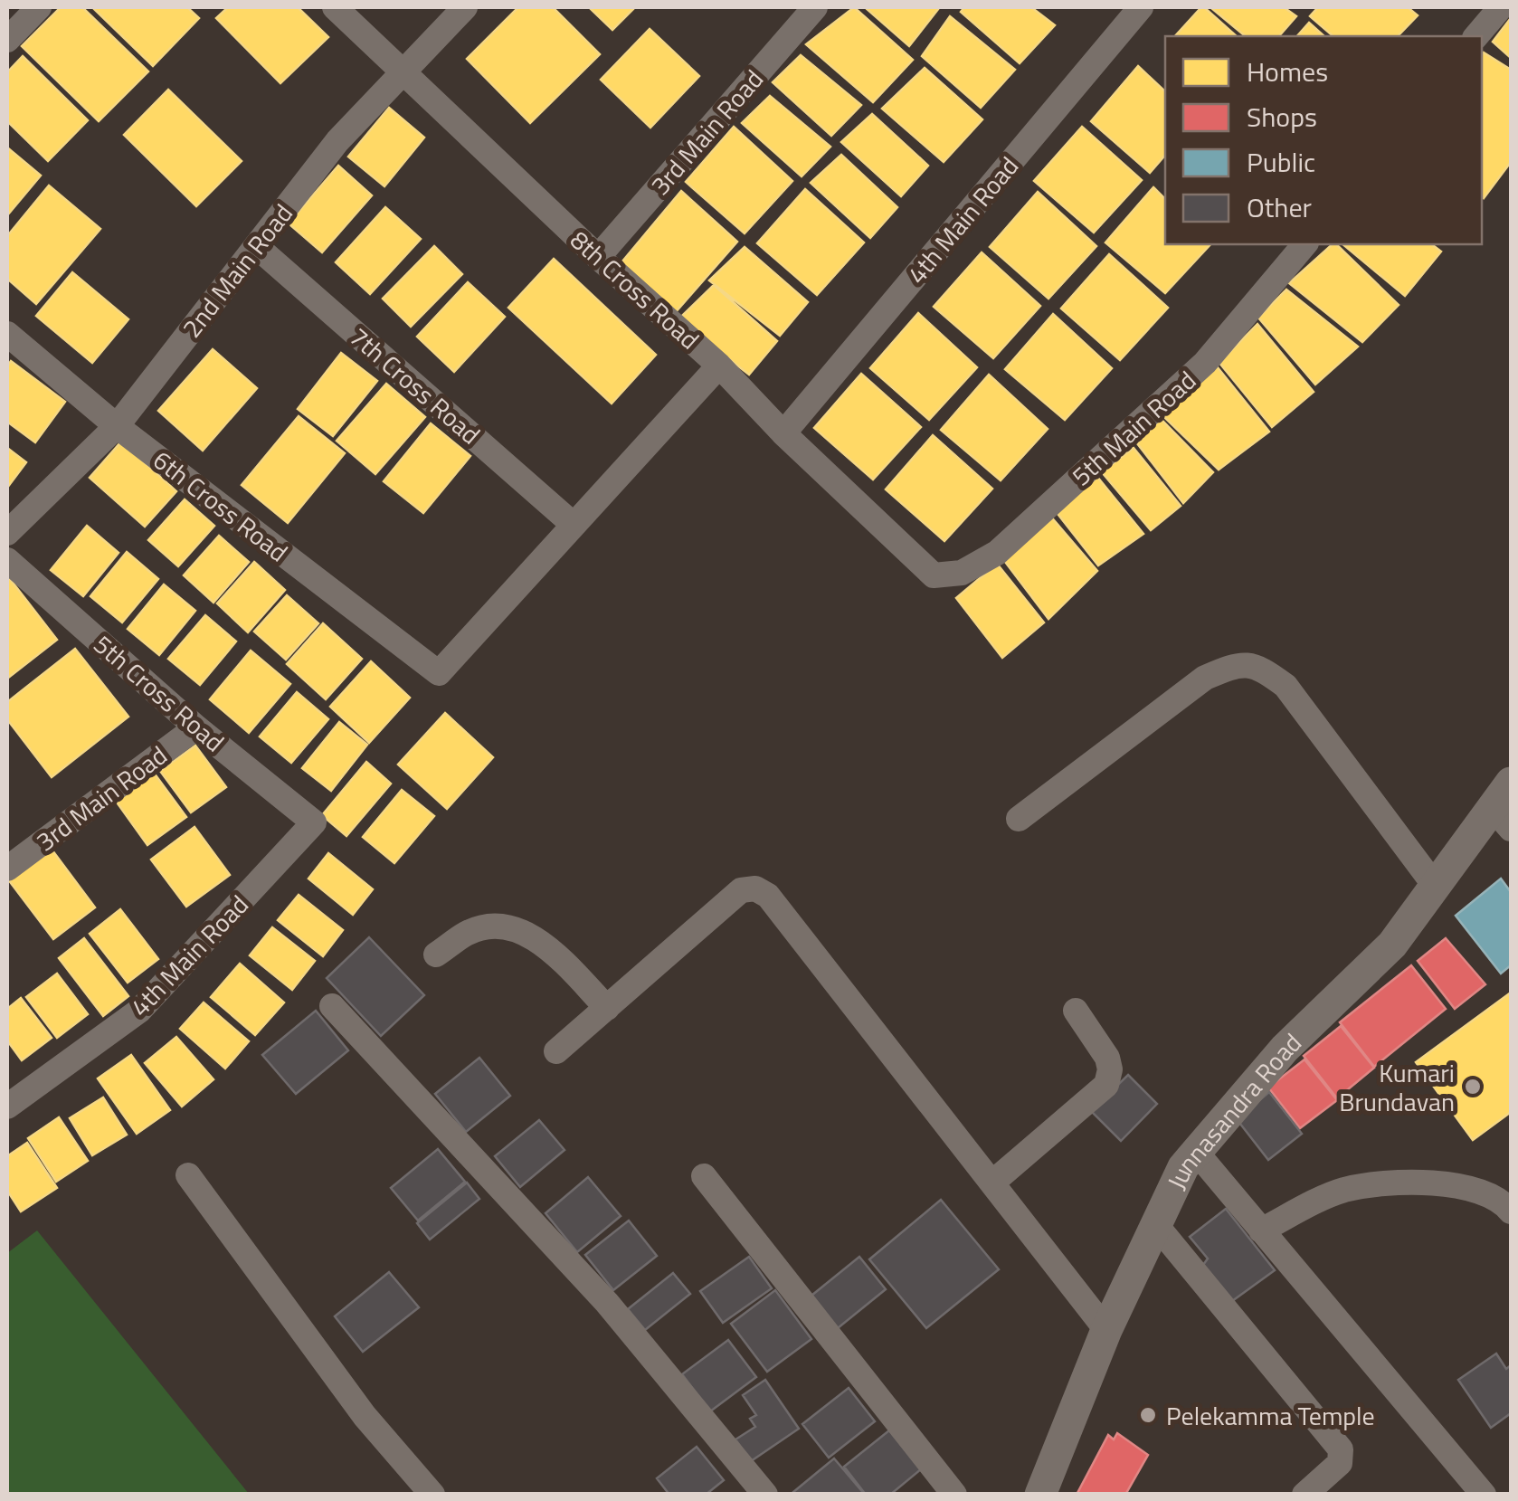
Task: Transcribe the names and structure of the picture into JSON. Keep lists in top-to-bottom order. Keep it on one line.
{"streets":{"street":["3rd Main Road","4th Main Road","2nd Main Road","8th Cross Road","7th Cross Road","5th Main Road","6th Cross Road","5th Cross Road","Junnasandra Road"]},"crossings":[["3rd Main Road","8th Cross Road"],["3rd Main Road","5th Cross Road"],["4th Main Road","8th Cross Road"],["4th Main Road","5th Cross Road"],["2nd Main Road","8th Cross Road"],["2nd Main Road","7th Cross Road"],["2nd Main Road","6th Cross Road"],["8th Cross Road","5th Main Road"],["7th Cross Road","6th Cross Road"]],"places":["Kumari Brundavan","Pelekamma Temple"],"legend":["Homes","Shops","Public","Other"]}
